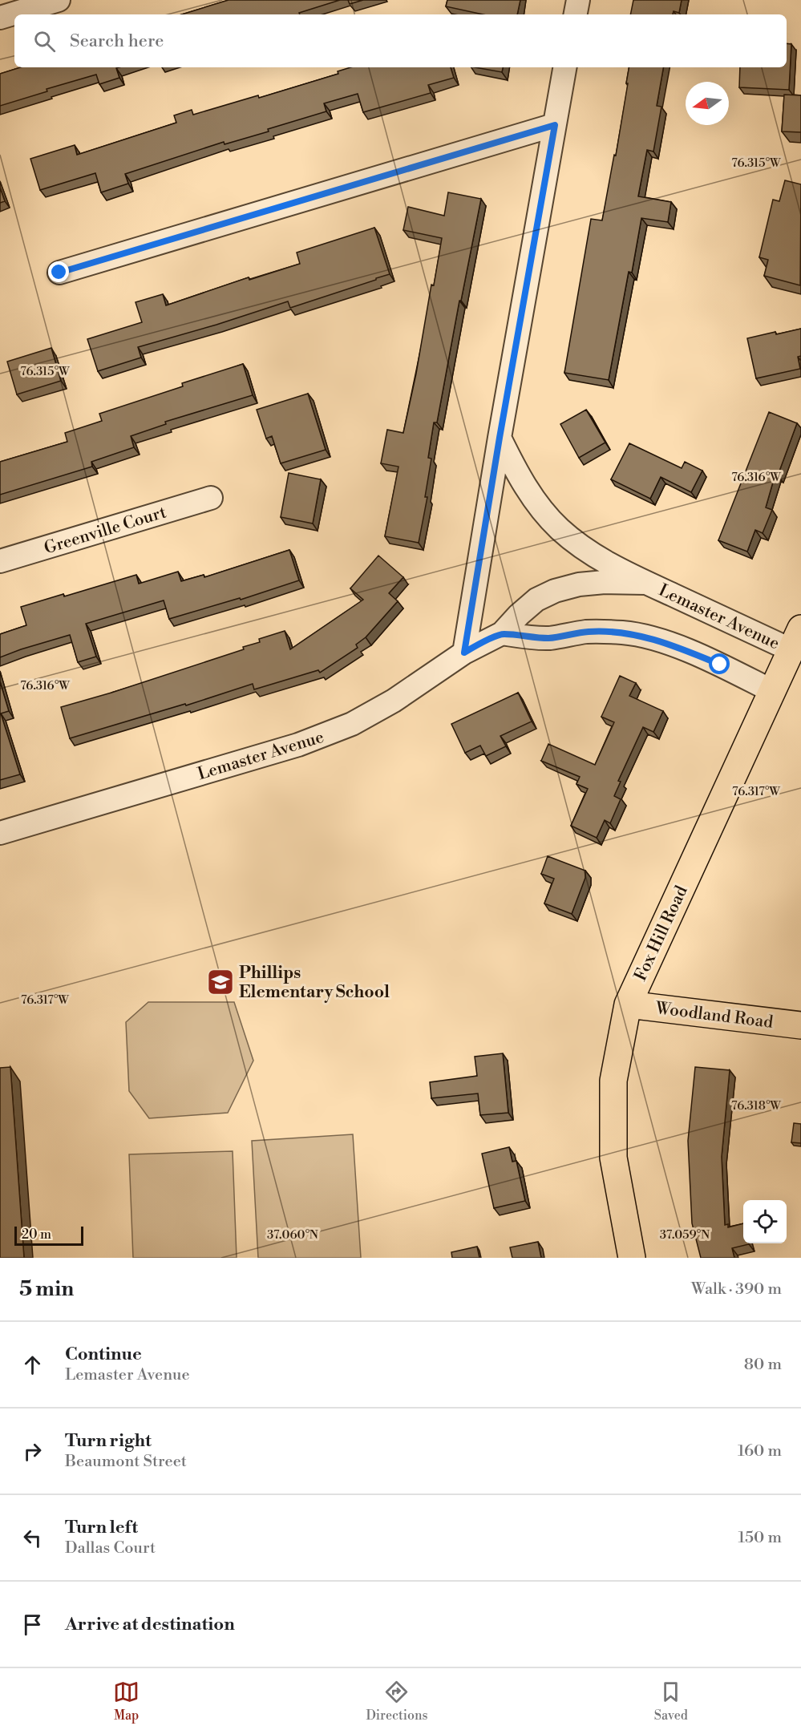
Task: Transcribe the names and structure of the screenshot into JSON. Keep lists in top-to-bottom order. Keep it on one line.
{"streets":{"main road":["Fox Hill Road","Woodland Road"],"street":["Greenville Court","Lemaster Avenue"]},"crossings":[["Lemaster Avenue","Fox Hill Road"],["Fox Hill Road","Woodland Road"]],"places":{"school or university":["Phillips Elementary School"]},"scale_bar":"20 m","north":"left","page":{"search":"Search here","scale":"20 m","heading":["5 min","Walk · 390 m"],"list":[["Continue","Lemaster Avenue","80 m"],["Turn right","Beaumont Street","160 m"],["Turn left","Dallas Court","150 m"],"Arrive at destination"],"nav":["Map","Directions","Saved"]},"coordinates":["76.315°W","76.316°W","76.317°W","76.318°W","37.060°N","37.059°N"]}
